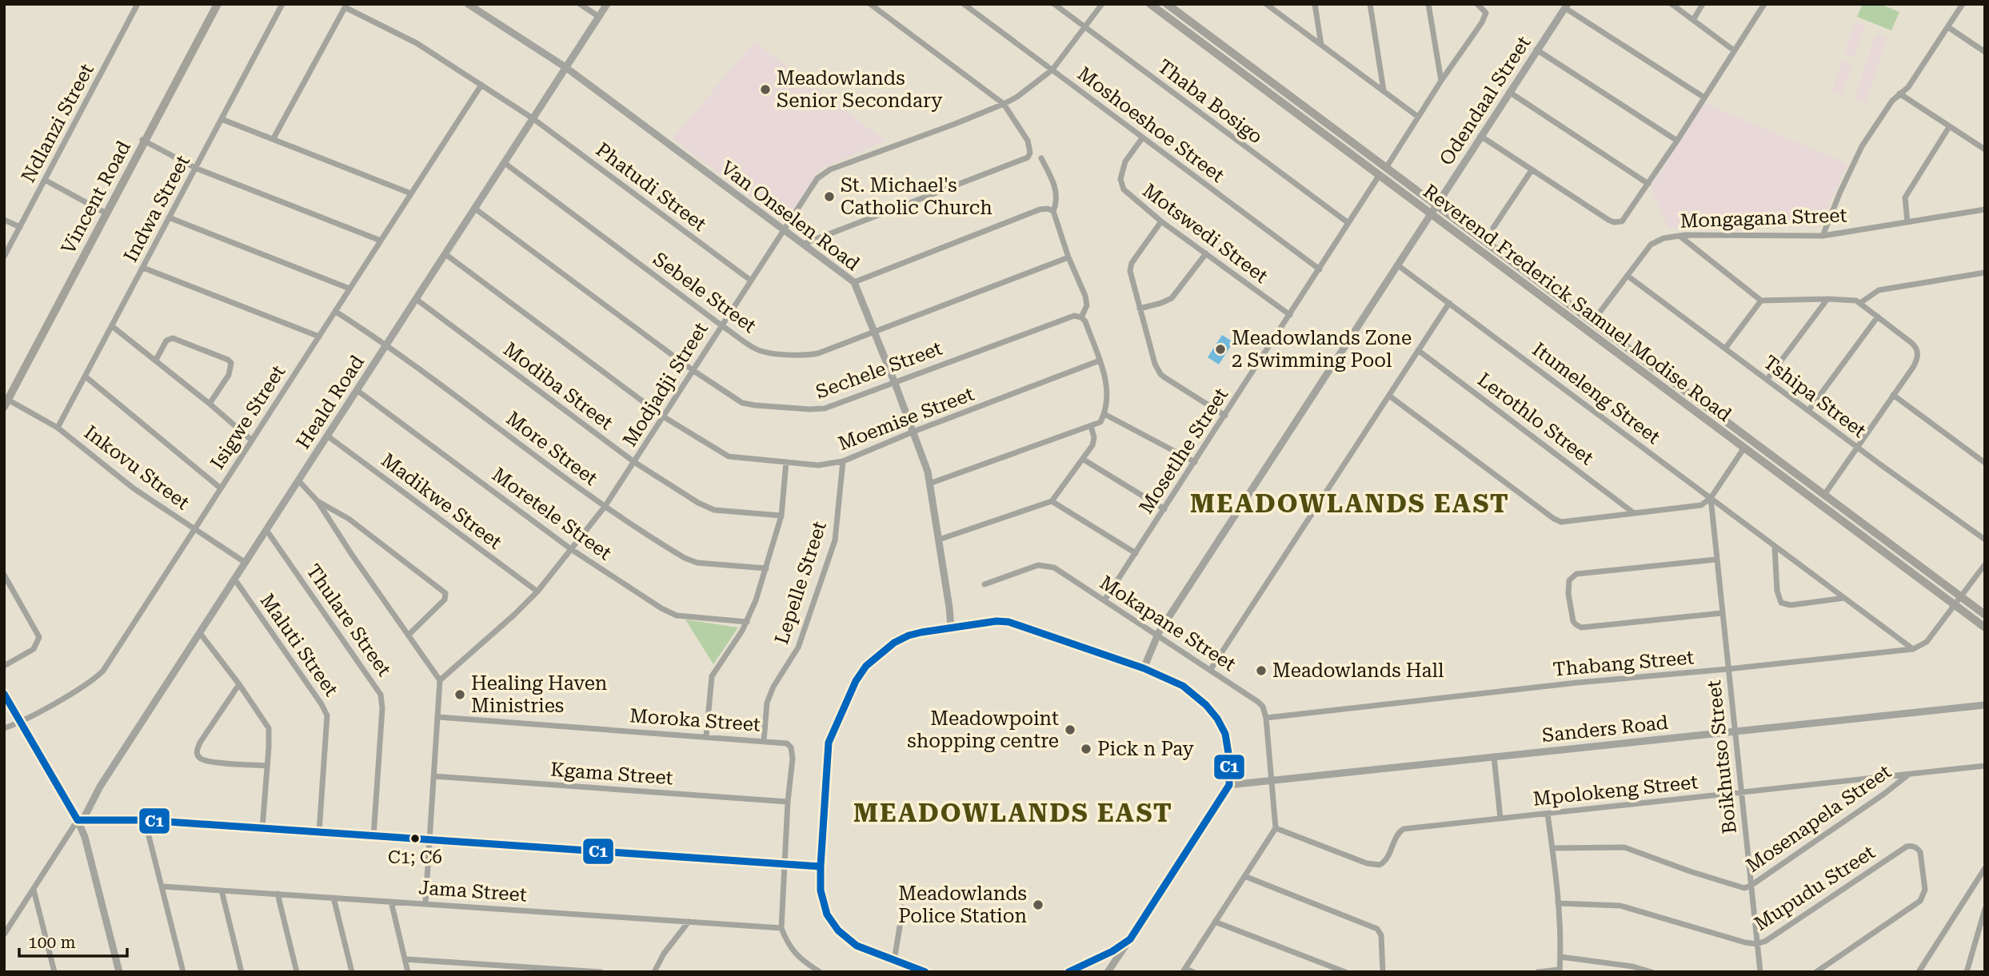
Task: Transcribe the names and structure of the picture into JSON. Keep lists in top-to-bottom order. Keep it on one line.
{"streets":{"main road":["Vincent Road","Reverend Frederick Samuel Modise Road"],"street":["Odendaal Street","Thaba Bosigo","Ndlanzi Street","Moshoeshoe Street","Phatudi Street","Indwa Street","Van Onselen Road","Mongagana Street","Motswedi Street","Sebele Street","Sechele Street","Modjadji Street","Modiba Street","Itumeleng Street","Tshipa Street","Heald Road","Isigwe Street","Moemise Street","Lerothlo Street","More Street","Mosetlhe Street","Inkovu Street","Madikwe Street","Moretele Street","Lepelle Street","Thulare Street","Mokapane Street","Maluti Street","Thabang Street","Moroka Street","Sanders Road","Boikhutso Street","Kgama Street","Mpolokeng Street","Mosenapela Street","Mupudu Street","Jama Street"]},"crossings":[["Odendaal Street","Reverend Frederick Samuel Modise Road"],["Odendaal Street","Itumeleng Street"],["Odendaal Street","Mokapane Street"],["Thaba Bosigo","Modjadji Street"],["Thaba Bosigo","Mosetlhe Street"],["Moshoeshoe Street","Motswedi Street"],["Moshoeshoe Street","Modjadji Street"],["Moshoeshoe Street","Mosetlhe Street"],["Phatudi Street","Modjadji Street"],["Phatudi Street","Heald Road"],["Phatudi Street","Isigwe Street"],["Vincent Road","Inkovu Street"],["Indwa Street","Inkovu Street"],["Van Onselen Road","Sebele Street"],["Van Onselen Road","Sechele Street"],["Van Onselen Road","Modjadji Street"],["Van Onselen Road","Heald Road"],["Van Onselen Road","Moemise Street"],["Mongagana Street","Reverend Frederick Samuel Modise Road"],["Mongagana Street","Tshipa Street"],["Motswedi Street","Mosetlhe Street"],["Sebele Street","Modjadji Street"],["Sebele Street","Heald Road"],["Reverend Frederick Samuel Modise Road","Mosetlhe Street"],["Sechele Street","Modjadji Street"],["Sechele Street","Heald Road"],["Modjadji Street","Modiba Street"],["Modjadji Street","Moemise Street"],["Modjadji Street","More Street"],["Modjadji Street","Madikwe Street"],["Modjadji Street","Moretele Street"],["Modiba Street","Heald Road"],["Itumeleng Street","Thabang Street"],["Itumeleng Street","Boikhutso Street"],["Heald Road","Moemise Street"],["Heald Road","More Street"],["Heald Road","Inkovu Street"],["Heald Road","Madikwe Street"],["Heald Road","Moretele Street"],["Heald Road","Thulare Street"],["Heald Road","Maluti Street"],["Isigwe Street","More Street"],["Isigwe Street","Inkovu Street"],["Moemise Street","Lepelle Street"],["Mosetlhe Street","Mokapane Street"],["Lepelle Street","Moroka Street"],["Mokapane Street","Thabang Street"],["Thabang Street","Boikhutso Street"],["Moroka Street","Kgama Street"],["Sanders Road","Boikhutso Street"],["Boikhutso Street","Mpolokeng Street"],["Boikhutso Street","Mosenapela Street"],["Boikhutso Street","Mupudu Street"],["Mpolokeng Street","Mosenapela Street"]],"districts":["MEADOWLANDS EAST","MEADOWLANDS EAST"],"places":["Meadowlands Senior Secondary","St. Michael's Catholic Church","Meadowlands Zone 2 Swimming Pool","Meadowlands Hall","Healing Haven Ministries","Meadowpoint shopping centre","Pick n Pay","C1; C6","Meadowlands Police Station"],"lines":["transit line C1"],"scale_bar":"100 m"}
